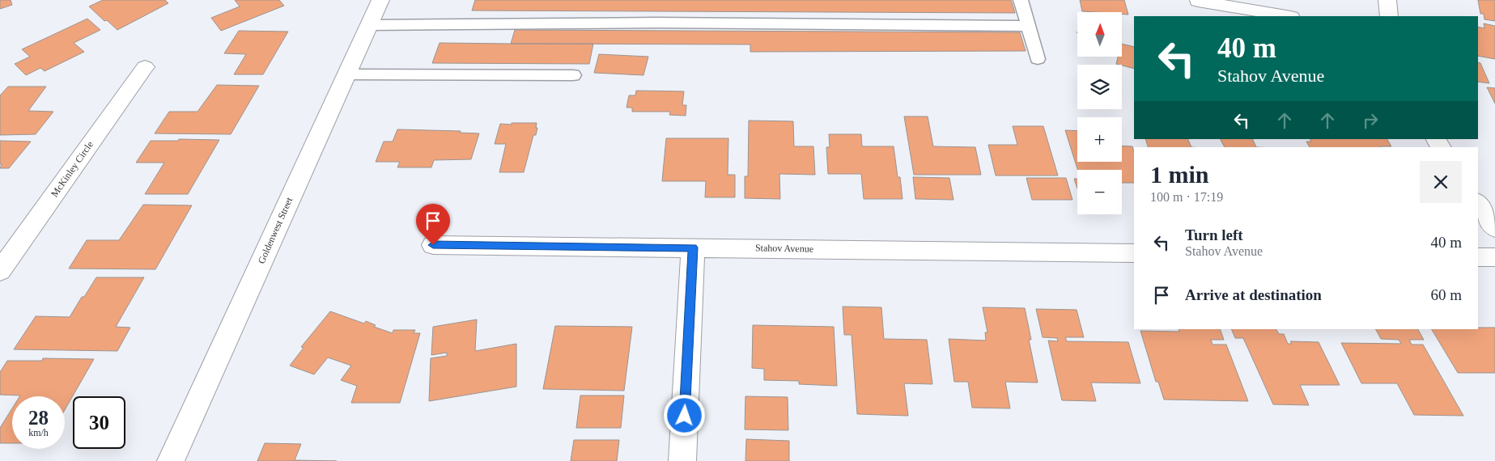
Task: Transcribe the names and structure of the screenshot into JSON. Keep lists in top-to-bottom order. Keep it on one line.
{"streets":{"street":["McKinley Circle","Goldenwest Street","Stahov Avenue"]},"north":"top","page":{"map_buttons":["+","−"],"turn":["40 m","Stahov Avenue"],"heading":["1 min","100 m · 17:19"],"list":[{"name":"Turn left","note":"Stahov Avenue","value":"40 m"},{"name":"Arrive at destination","value":"60 m"}],"speed":"28 km/h","limit":"30"}}
